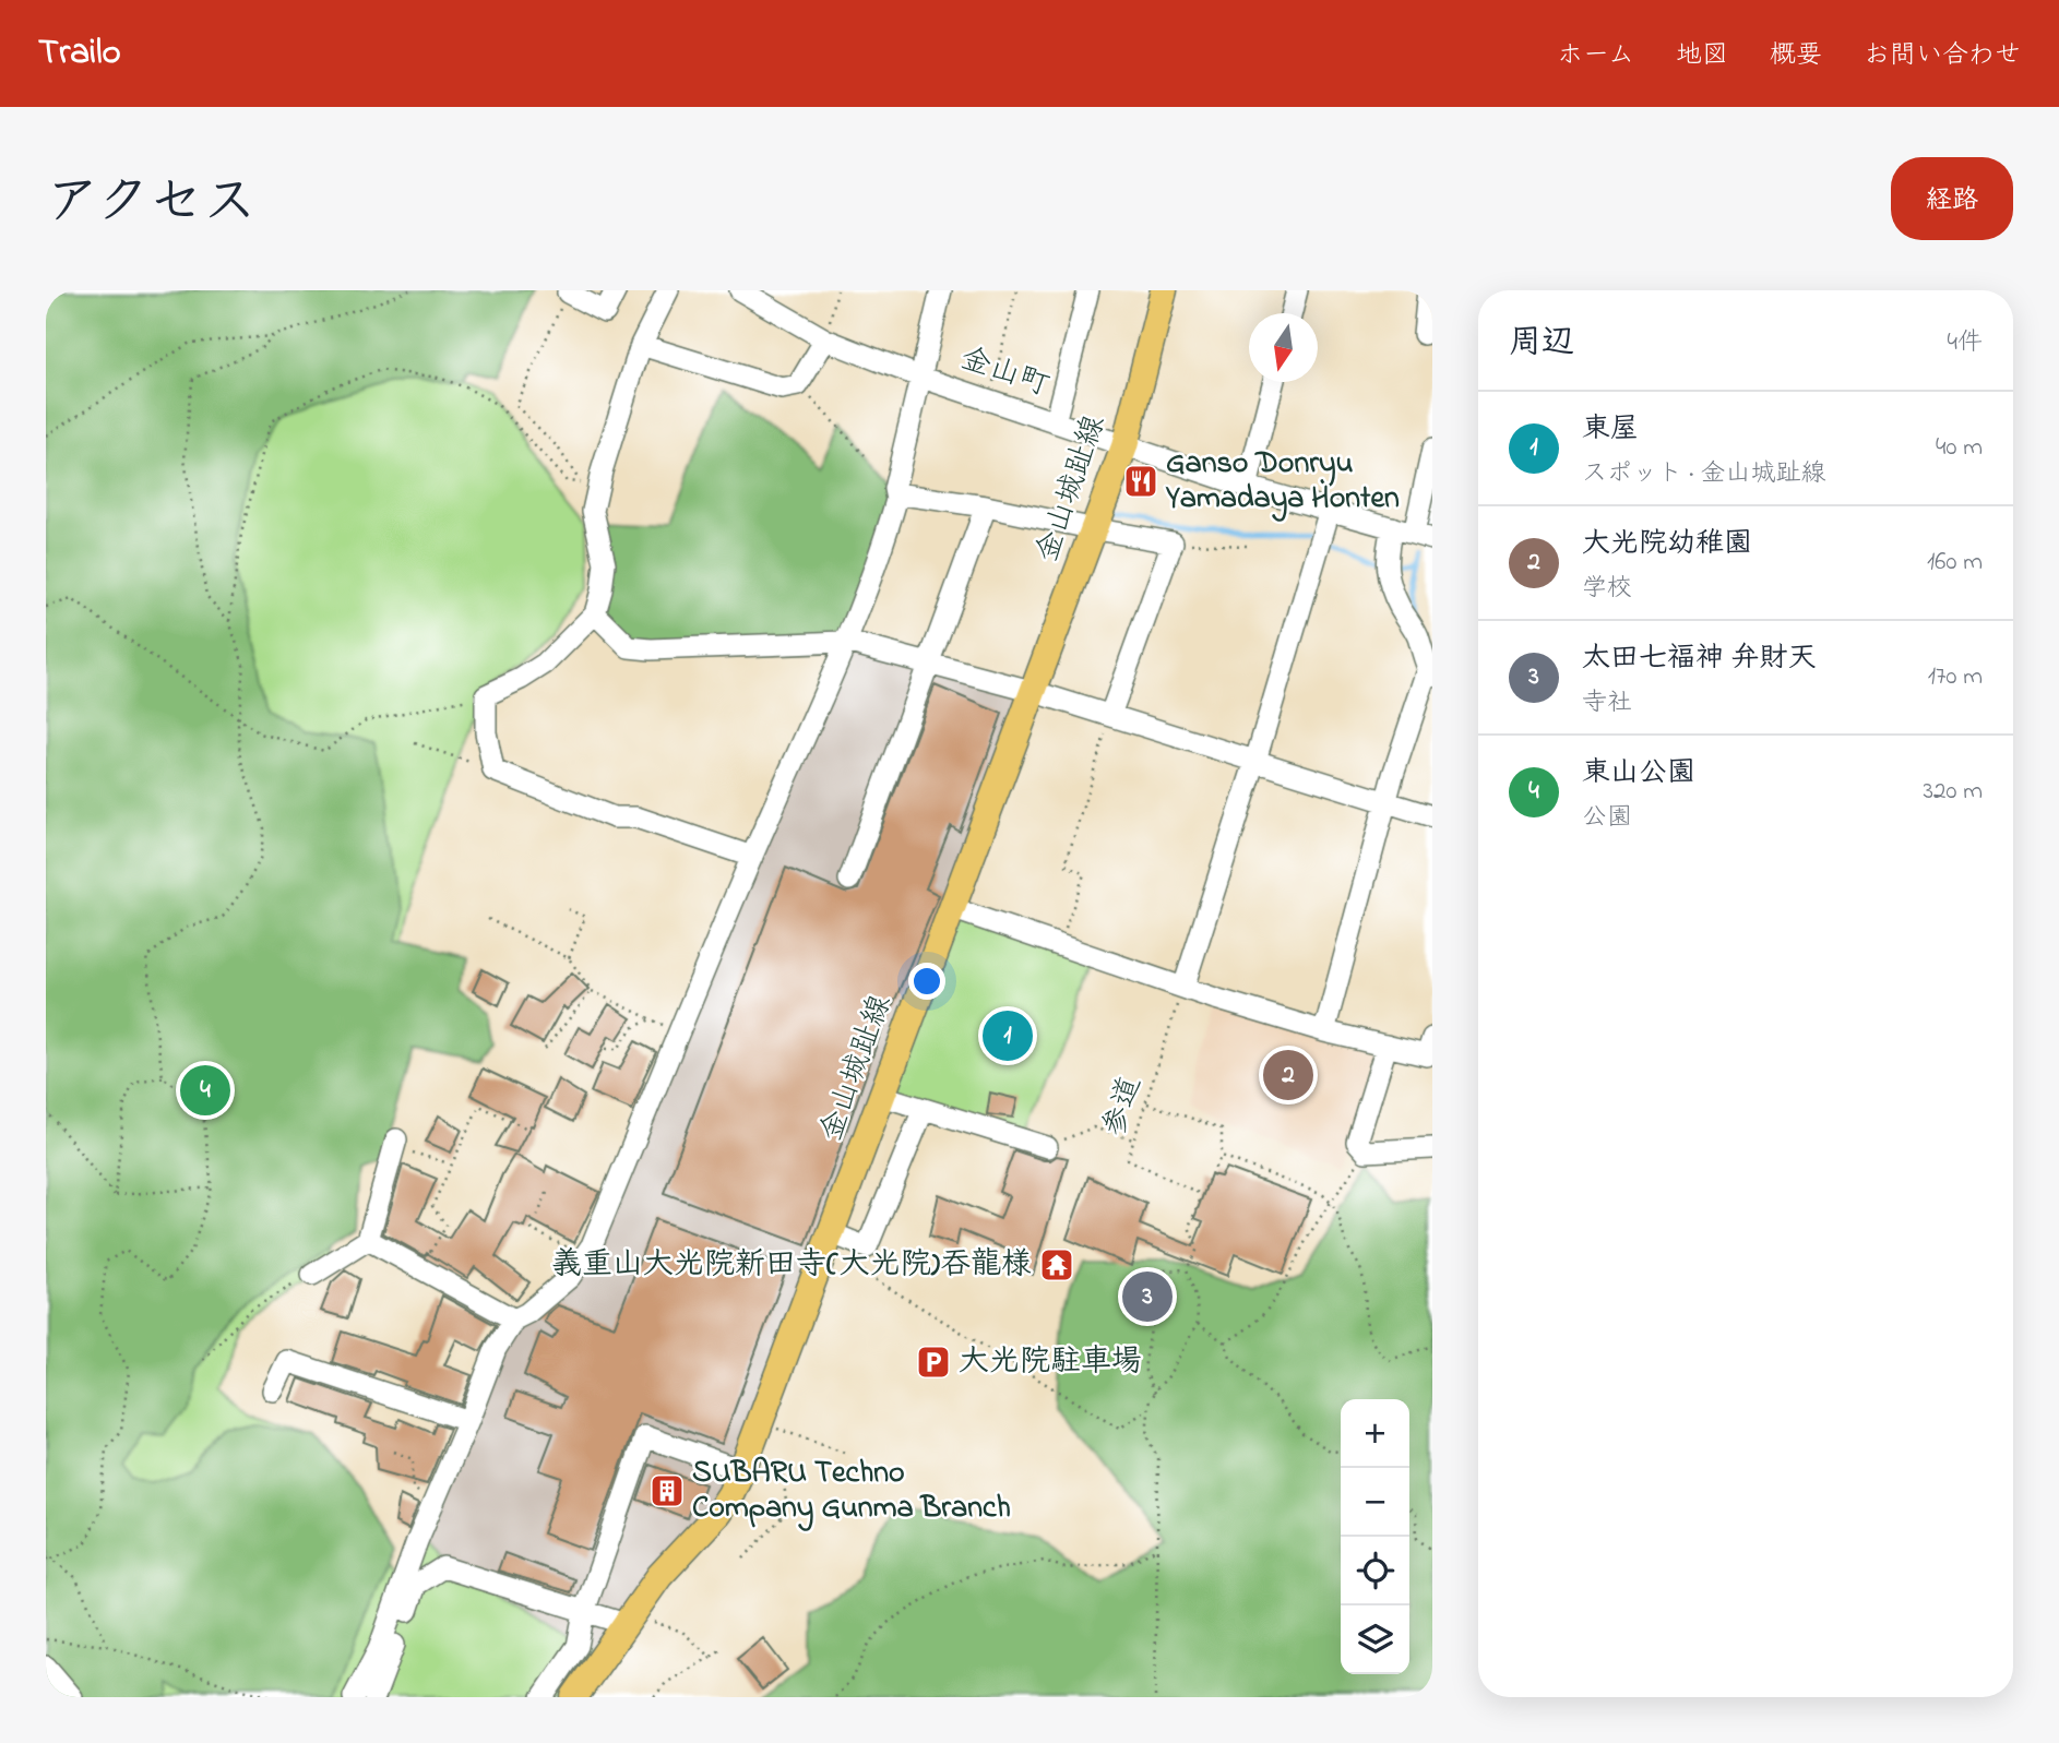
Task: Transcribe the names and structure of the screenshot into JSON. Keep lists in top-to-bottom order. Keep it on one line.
{"streets":{"main road":["金山城趾線"],"street":["金山町"],"path":["参道"]},"crossings":[["金山町","金山城趾線"]],"places":{"restaurant":["Ganso Donryu Yamadaya Honten"],"temple":["義重山大光院新田寺(大光院)吞龍様"],"parking":["大光院駐車場"],"building":["SUBARU Techno Company Gunma Branch"]},"north":"bottom","page":{"header":"Trailo","nav":["ホーム","地図","概要","お問い合わせ"],"title":"アクセス","buttons":"経路","heading":["周辺","4件"],"list":[{"mark":"1","name":"東屋","note":"スポット · 金山城趾線","value":"40 m"},{"mark":"2","name":"大光院幼稚園","note":"学校","value":"160 m"},{"mark":"3","name":"太田七福神 弁財天","note":"寺社","value":"170 m"},{"mark":"4","name":"東山公園","note":"公園","value":"320 m"}],"pins":["1","2","4","3"],"map_buttons":["+","−"]}}
